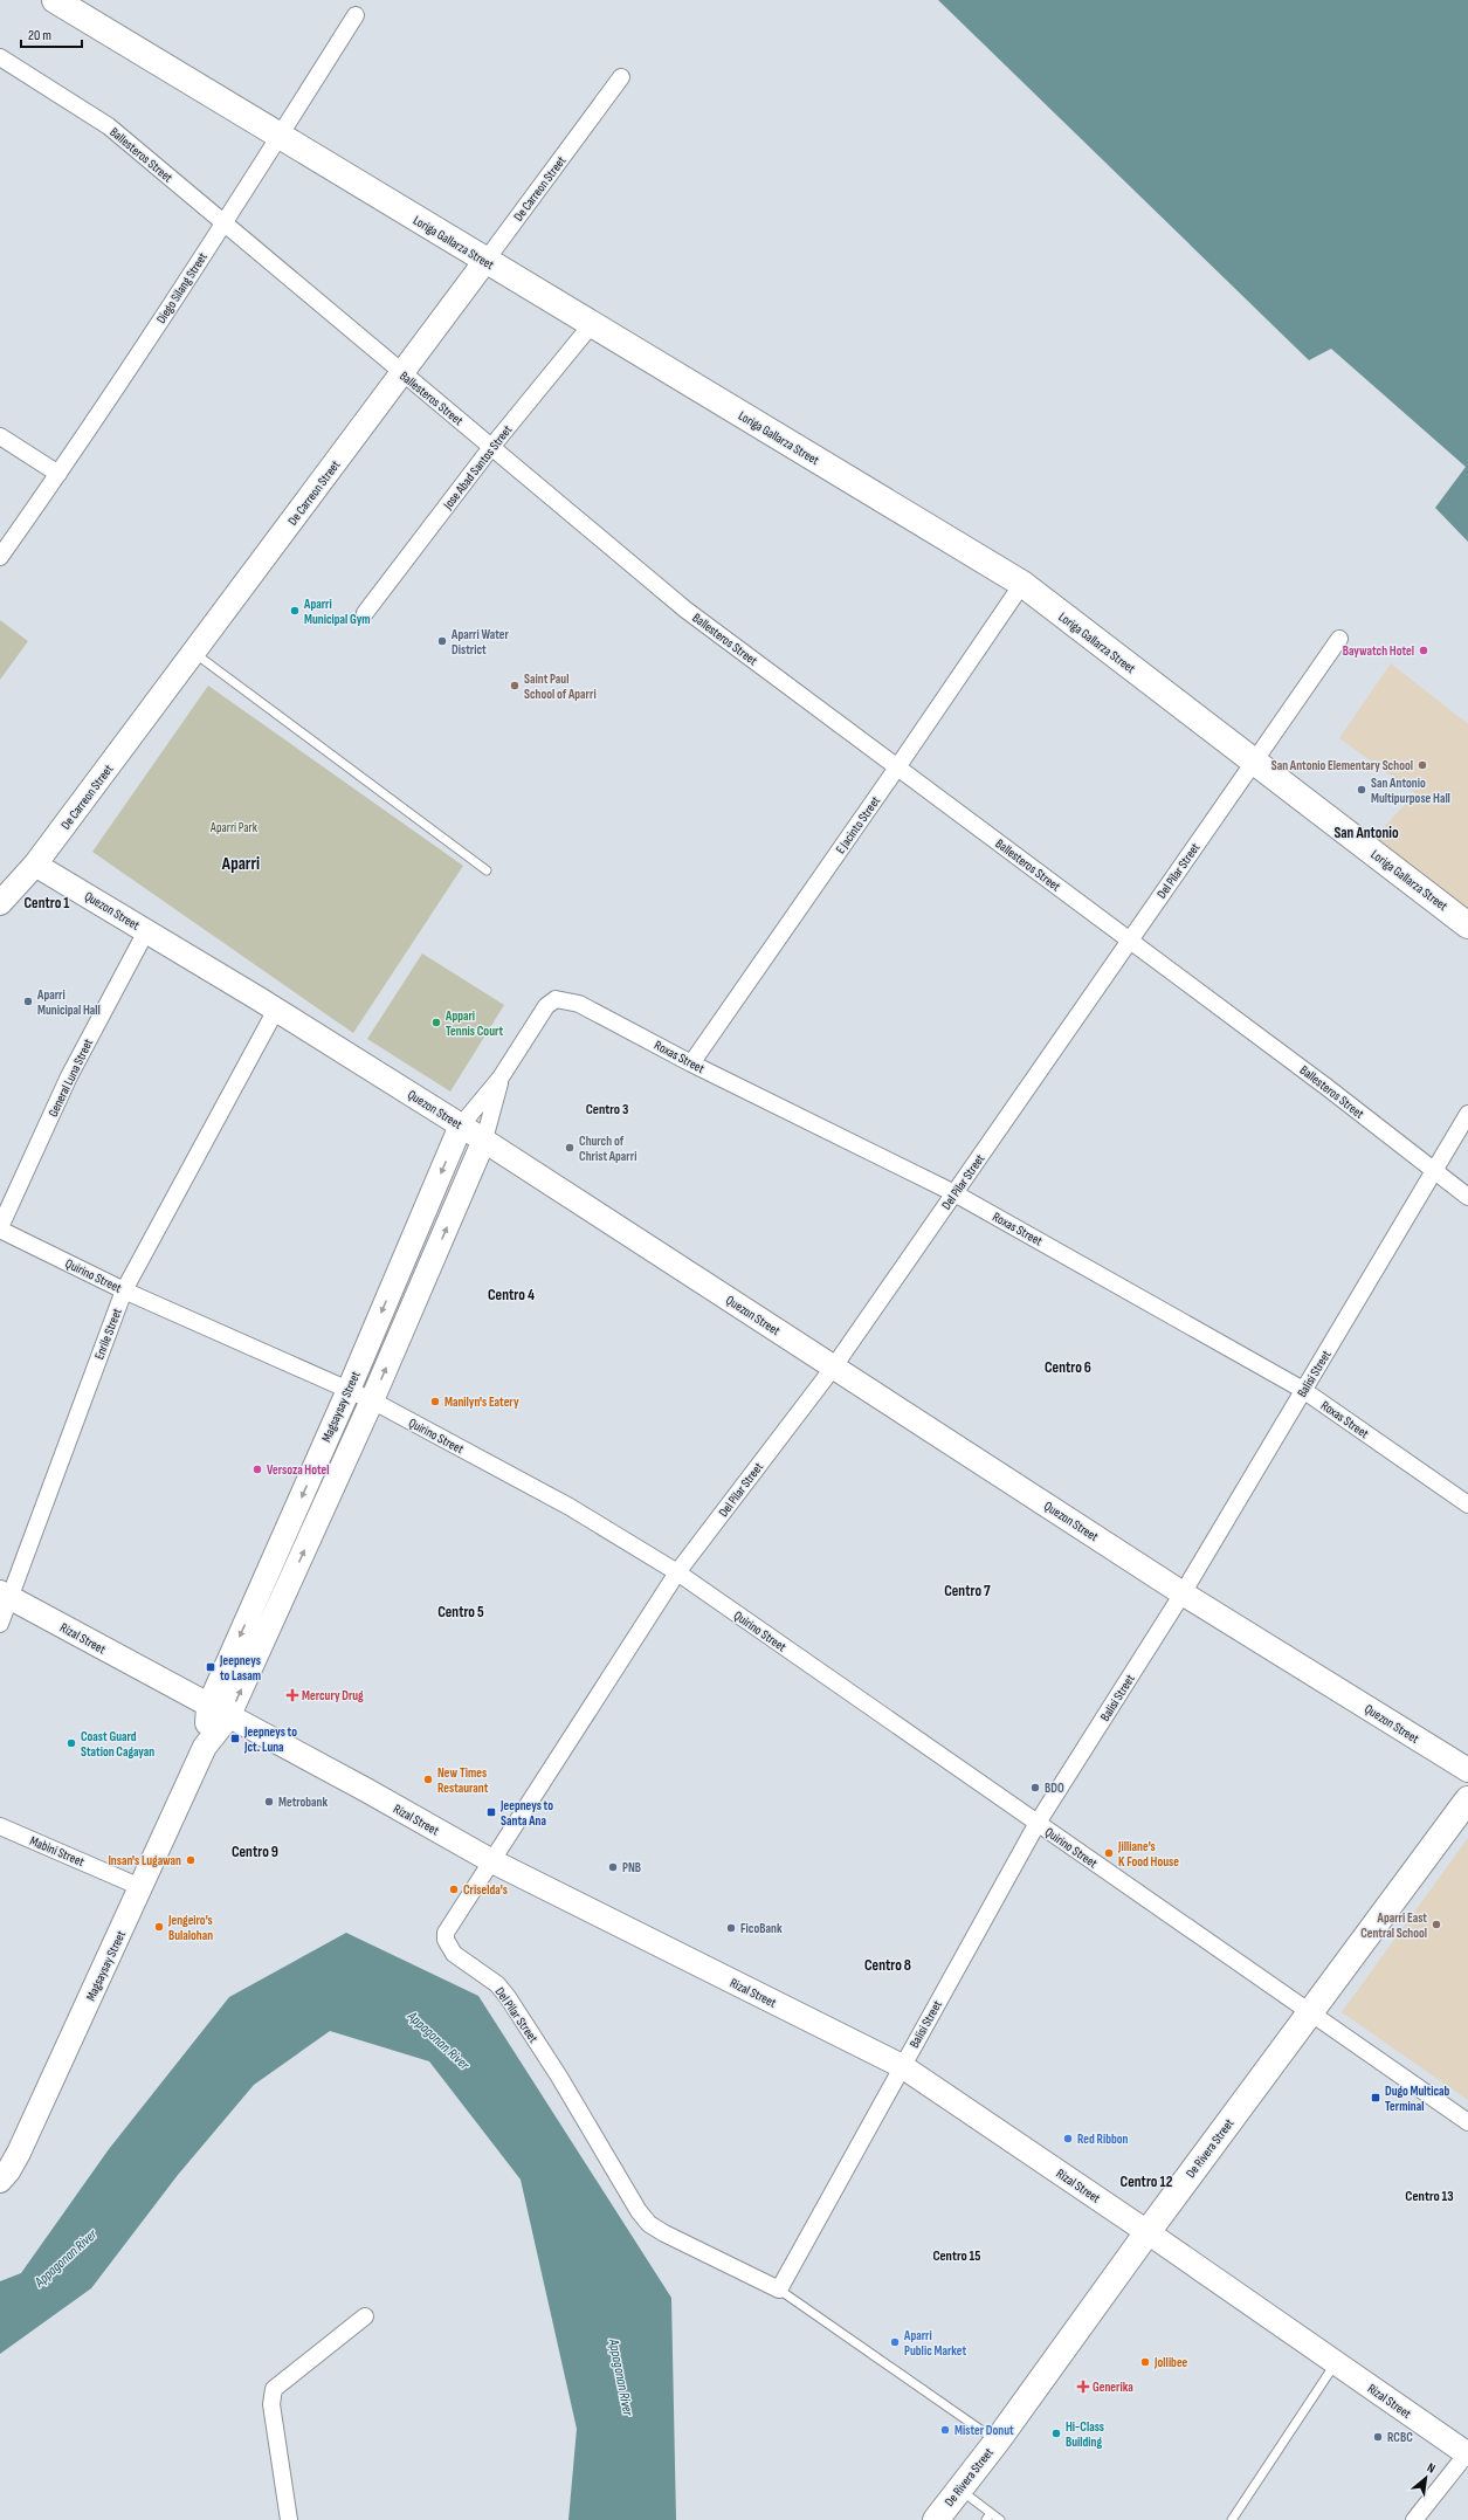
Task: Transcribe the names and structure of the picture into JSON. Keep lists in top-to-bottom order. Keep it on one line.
{"streets":{"main road":["Loriga Gallarza Street","De Rivera Street"],"street":["Ballesteros Street","De Carreon Street","Diego Silang Street","Jose Abad Santos Street","E Jacinto Street","Del Pilar Street","Quezon Street","Roxas Street","General Luna Street","Quirino Street","Enrile Street","Balisi Street","Magsaysay Street","Rizal Street","Mabini Street"]},"crossings":[["Ballesteros Street","De Carreon Street"],["Ballesteros Street","Diego Silang Street"],["Ballesteros Street","Jose Abad Santos Street"],["Ballesteros Street","E Jacinto Street"],["Ballesteros Street","Del Pilar Street"],["Ballesteros Street","Balisi Street"],["De Carreon Street","Loriga Gallarza Street"],["De Carreon Street","Quezon Street"],["Loriga Gallarza Street","Diego Silang Street"],["Loriga Gallarza Street","Jose Abad Santos Street"],["Loriga Gallarza Street","E Jacinto Street"],["Loriga Gallarza Street","Del Pilar Street"],["E Jacinto Street","Roxas Street"],["Del Pilar Street","Quezon Street"],["Del Pilar Street","Roxas Street"],["Del Pilar Street","Quirino Street"],["Del Pilar Street","Balisi Street"],["Del Pilar Street","Rizal Street"],["Quezon Street","General Luna Street"],["Quezon Street","Enrile Street"],["Quezon Street","Balisi Street"],["Quezon Street","Magsaysay Street"],["Roxas Street","Balisi Street"],["Roxas Street","Magsaysay Street"],["General Luna Street","Quirino Street"],["Quirino Street","Enrile Street"],["Quirino Street","Balisi Street"],["Quirino Street","Magsaysay Street"],["Quirino Street","De Rivera Street"],["Enrile Street","Rizal Street"],["Balisi Street","Rizal Street"],["Magsaysay Street","Rizal Street"],["Magsaysay Street","Mabini Street"],["Rizal Street","De Rivera Street"]],"districts":["San Antonio","Aparri","Centro 1","Centro 3","Centro 4","Centro 6","Centro 7","Centro 5","Centro 9","Centro 8","Centro 12","Centro 13","Centro 15"],"water":["Appagonan River"],"parks":["Aparri Park"],"places":{"other":["Aparri Municipal Gym","Aparri Water District","Baywatch Hotel","Saint Paul School of Aparri","San Antonio Elementary School","San Antonio Multipurpose Hall","Aparri Municipal Hall","Appari Tennis Court","Church of Christ Aparri","Manilyn's Eatery","Versoza Hotel","Coast Guard Station Cagayan","New Times Restaurant","BDO","Metrobank","Jilliane's K Food House","Insan's Lugawan","PNB","Criselda's","Aparri East Central School","Jengeiro's Bulalohan","FicoBank","Red Ribbon","Aparri Public Market","Jollibee","Mister Donut","Hi-Class Building","RCBC"],"transit":["Jeepneys to Lasam","Jeepneys to Jct. Luna","Jeepneys to Santa Ana","Dugo Multicab Terminal"],"health":["Mercury Drug","Generika"]},"scale_bar":"20 m","north":"top right"}
